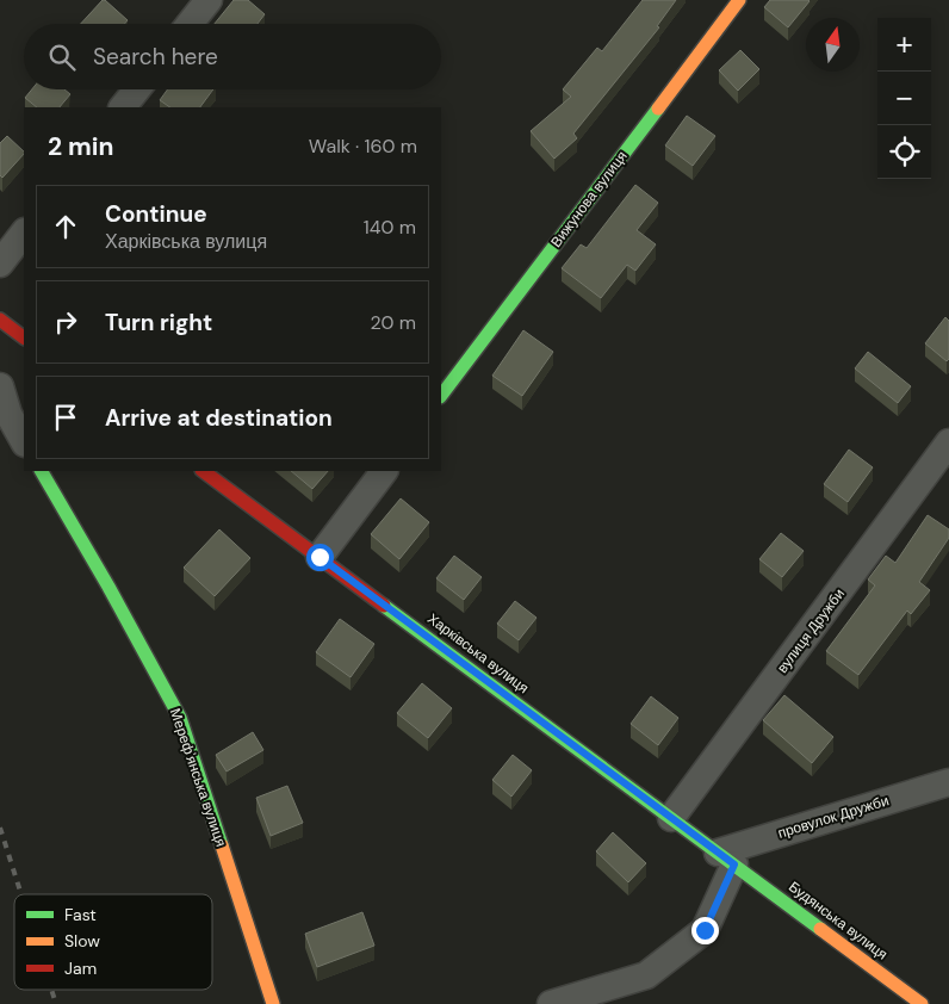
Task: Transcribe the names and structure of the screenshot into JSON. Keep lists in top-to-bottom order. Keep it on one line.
{"streets":{"street":["Вижунова вулиця","вулиця Дружби","Харківська вулиця","Мереф'янська вулиця","провулок Дружби","Будянська вулиця"]},"crossings":[["вулиця Дружби","Харківська вулиця"],["Харківська вулиця","провулок Дружби"],["Харківська вулиця","Будянська вулиця"],["провулок Дружби","Будянська вулиця"]],"legend":["Fast","Slow","Jam"],"north":"top","page":{"map_buttons":["+","−"],"search":"Search here","heading":["2 min","Walk · 160 m"],"list":[["Continue","Харківська вулиця","140 m"],["Turn right","20 m"],"Arrive at destination"]}}
